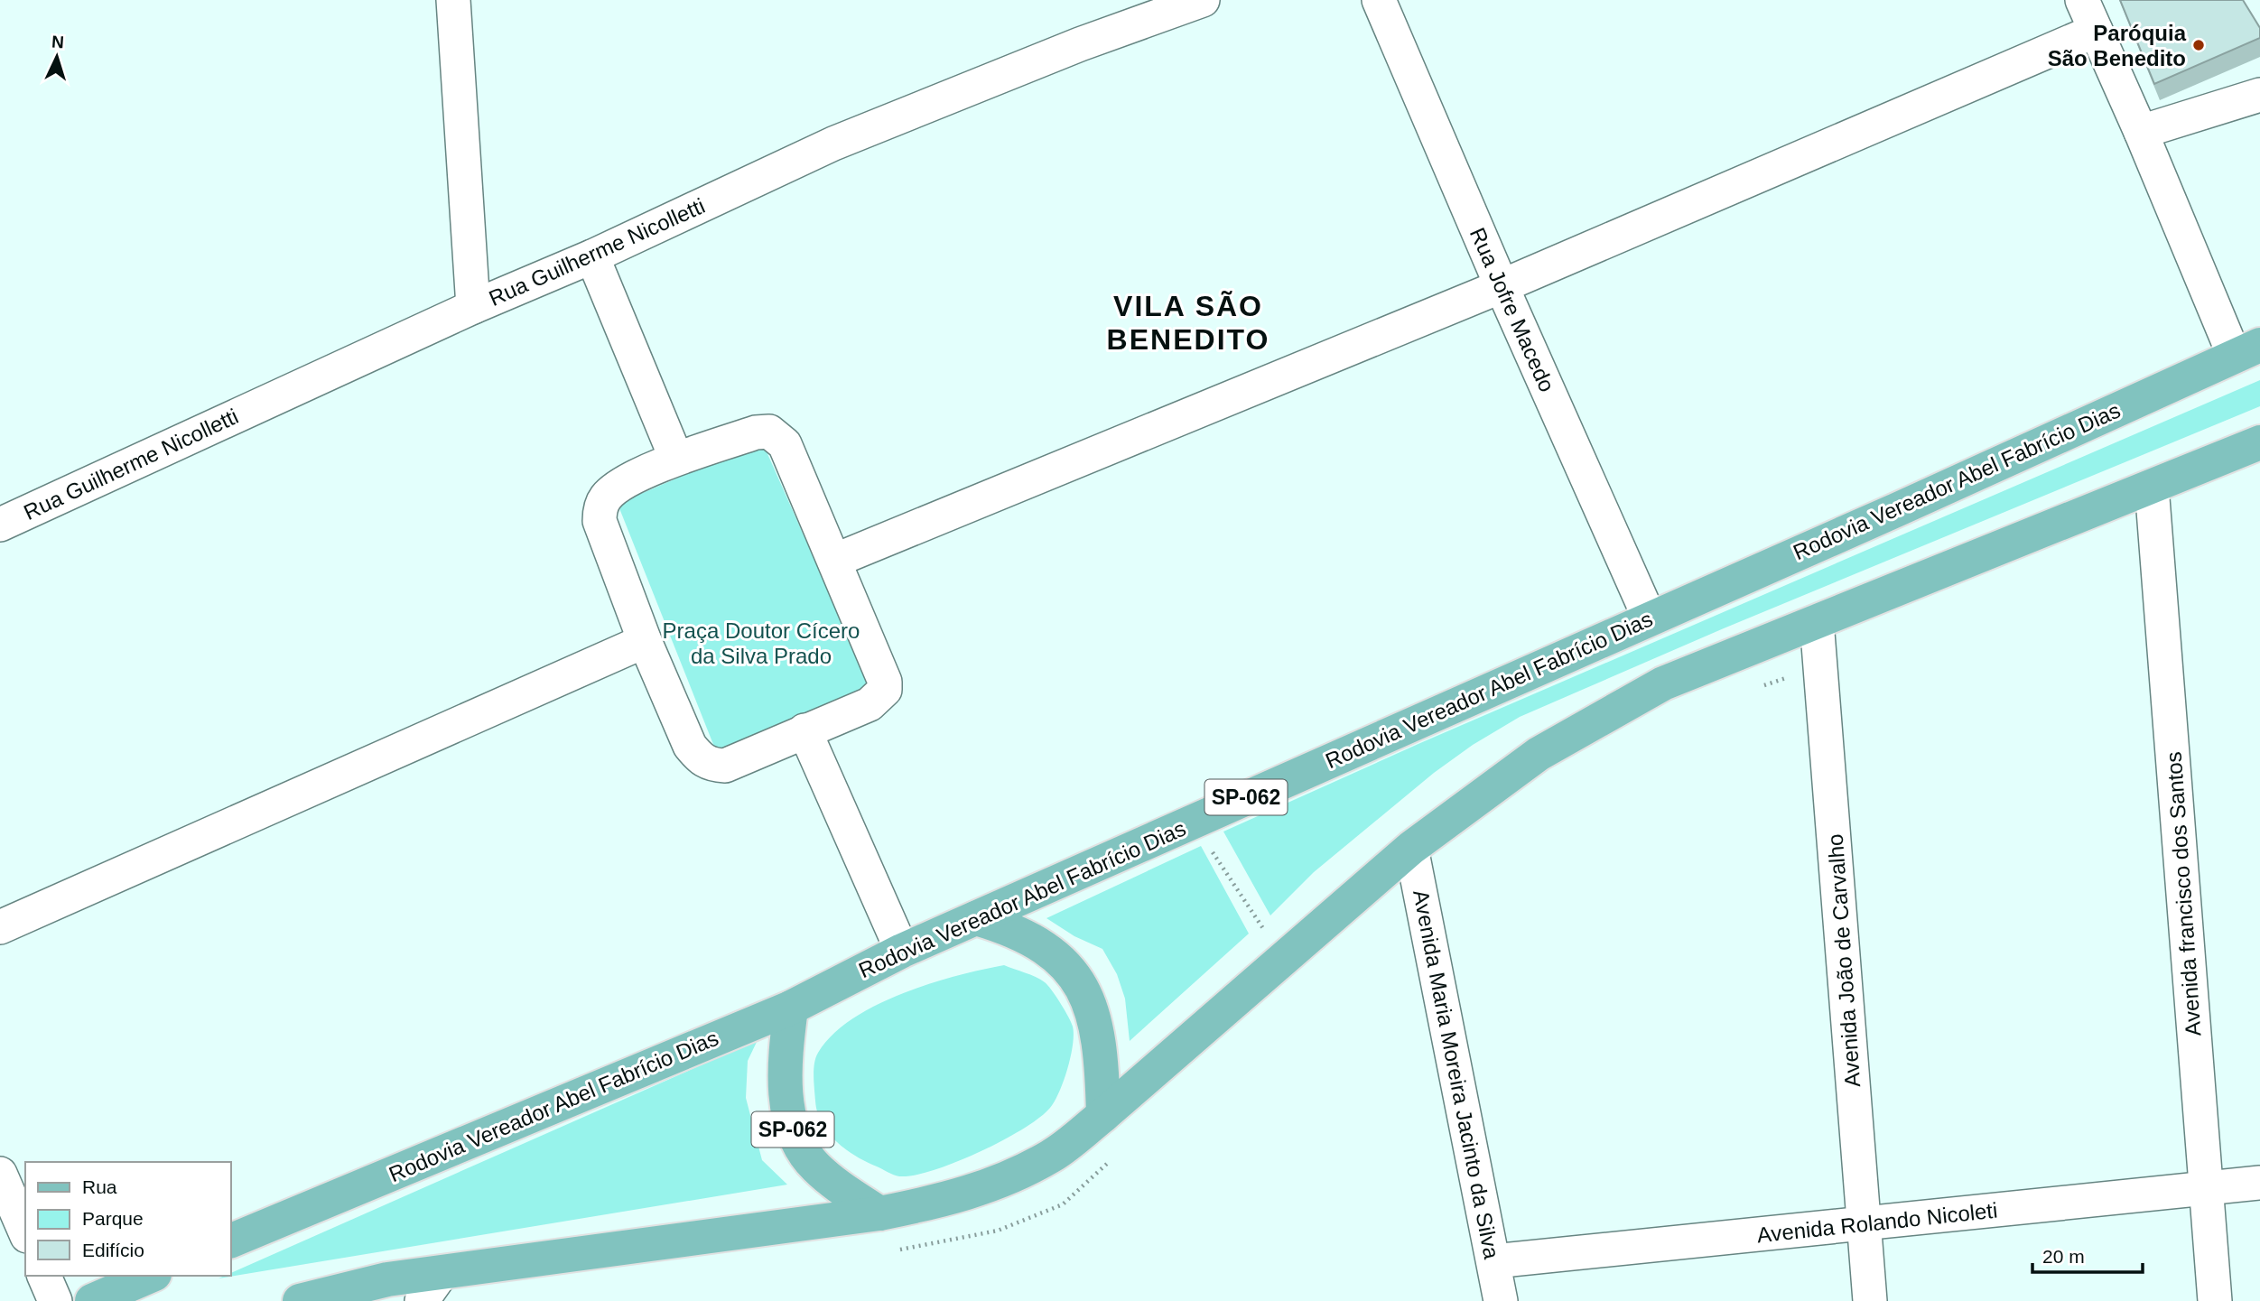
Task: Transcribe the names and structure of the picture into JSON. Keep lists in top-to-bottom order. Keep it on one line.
{"streets":{"main road":["Rodovia Vereador Abel Fabrício Dias","SP-062"],"street":["Rua Guilherme Nicolletti","Rua Jofre Macedo","Avenida francisco dos Santos","Avenida João de Carvalho","Avenida Maria Moreira Jacinto da Silva","Avenida Rolando Nicoleti"]},"crossings":[["Rua Jofre Macedo","Rodovia Vereador Abel Fabrício Dias"],["Rodovia Vereador Abel Fabrício Dias","SP-062"],["Avenida francisco dos Santos","Avenida Rolando Nicoleti"],["Avenida João de Carvalho","Avenida Rolando Nicoleti"],["Avenida Maria Moreira Jacinto da Silva","Avenida Rolando Nicoleti"]],"districts":["VILA SÃO BENEDITO"],"parks":["Praça Doutor Cícero da Silva Prado"],"places":["Paróquia São Benedito"],"legend":["Rua","Parque","Edifício"],"scale_bar":"20 m","north":"top"}
